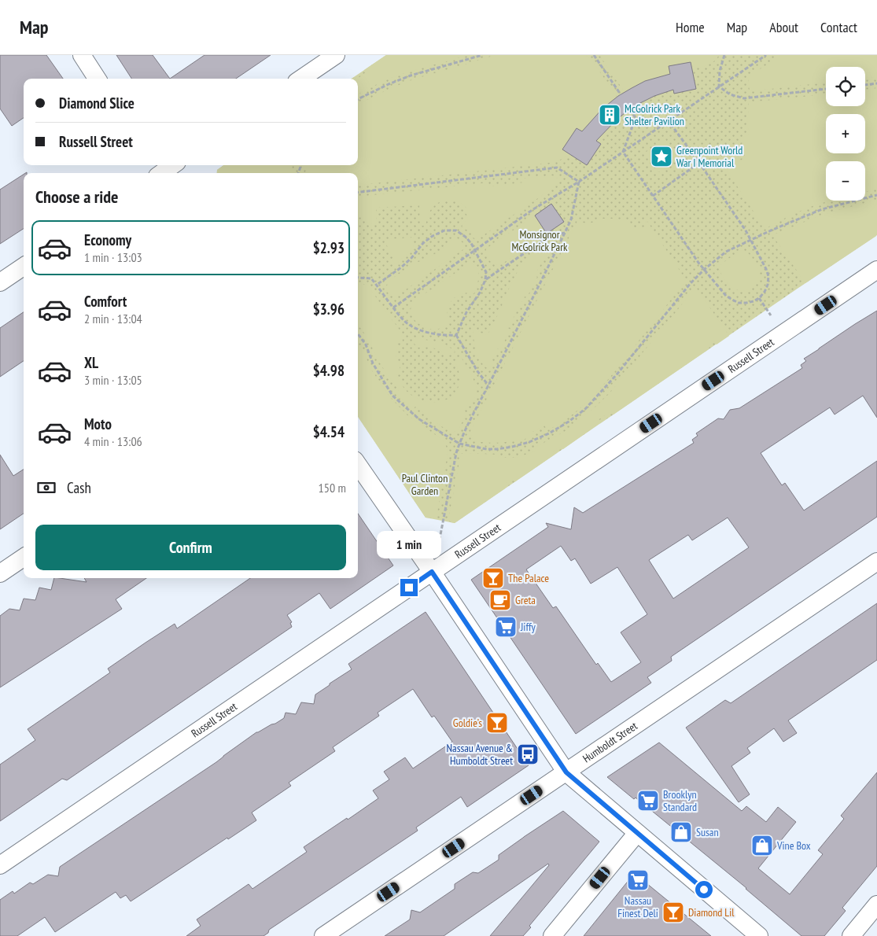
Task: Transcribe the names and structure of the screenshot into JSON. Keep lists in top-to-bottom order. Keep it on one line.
{"streets":{"street":["Russell Street","Humboldt Street"]},"parks":["Monsignor McGolrick Park","Paul Clinton Garden"],"places":{"building":["McGolrick Park Shelter Pavilion"],"place":["Greenpoint World War I Memorial"],"bar":["The Palace","Goldie’s","Diamond Lil"],"cafe":["Greta"],"supermarket":["Jiffy","Brooklyn Standard","Nassau Finest Deli"],"bus stop":["Nassau Avenue & Humboldt Street"],"shop":["Susan","Vine Box"]},"page":{"header":"Map","nav":["Home","Map","About","Contact"],"map_buttons":["+","−"],"banner":["Diamond Slice","Russell Street"],"heading":"Choose a ride","list":[{"name":"Economy","note":"1 min · 13:03","value":"$2.93"},{"name":"Comfort","note":"2 min · 13:04","value":"$3.96"},{"name":"XL","note":"3 min · 13:05","value":"$4.98"},{"name":"Moto","note":"4 min · 13:06","value":"$4.54"}],"pay":["Cash","150 m"],"buttons":"Confirm","bubble":"1 min"}}
